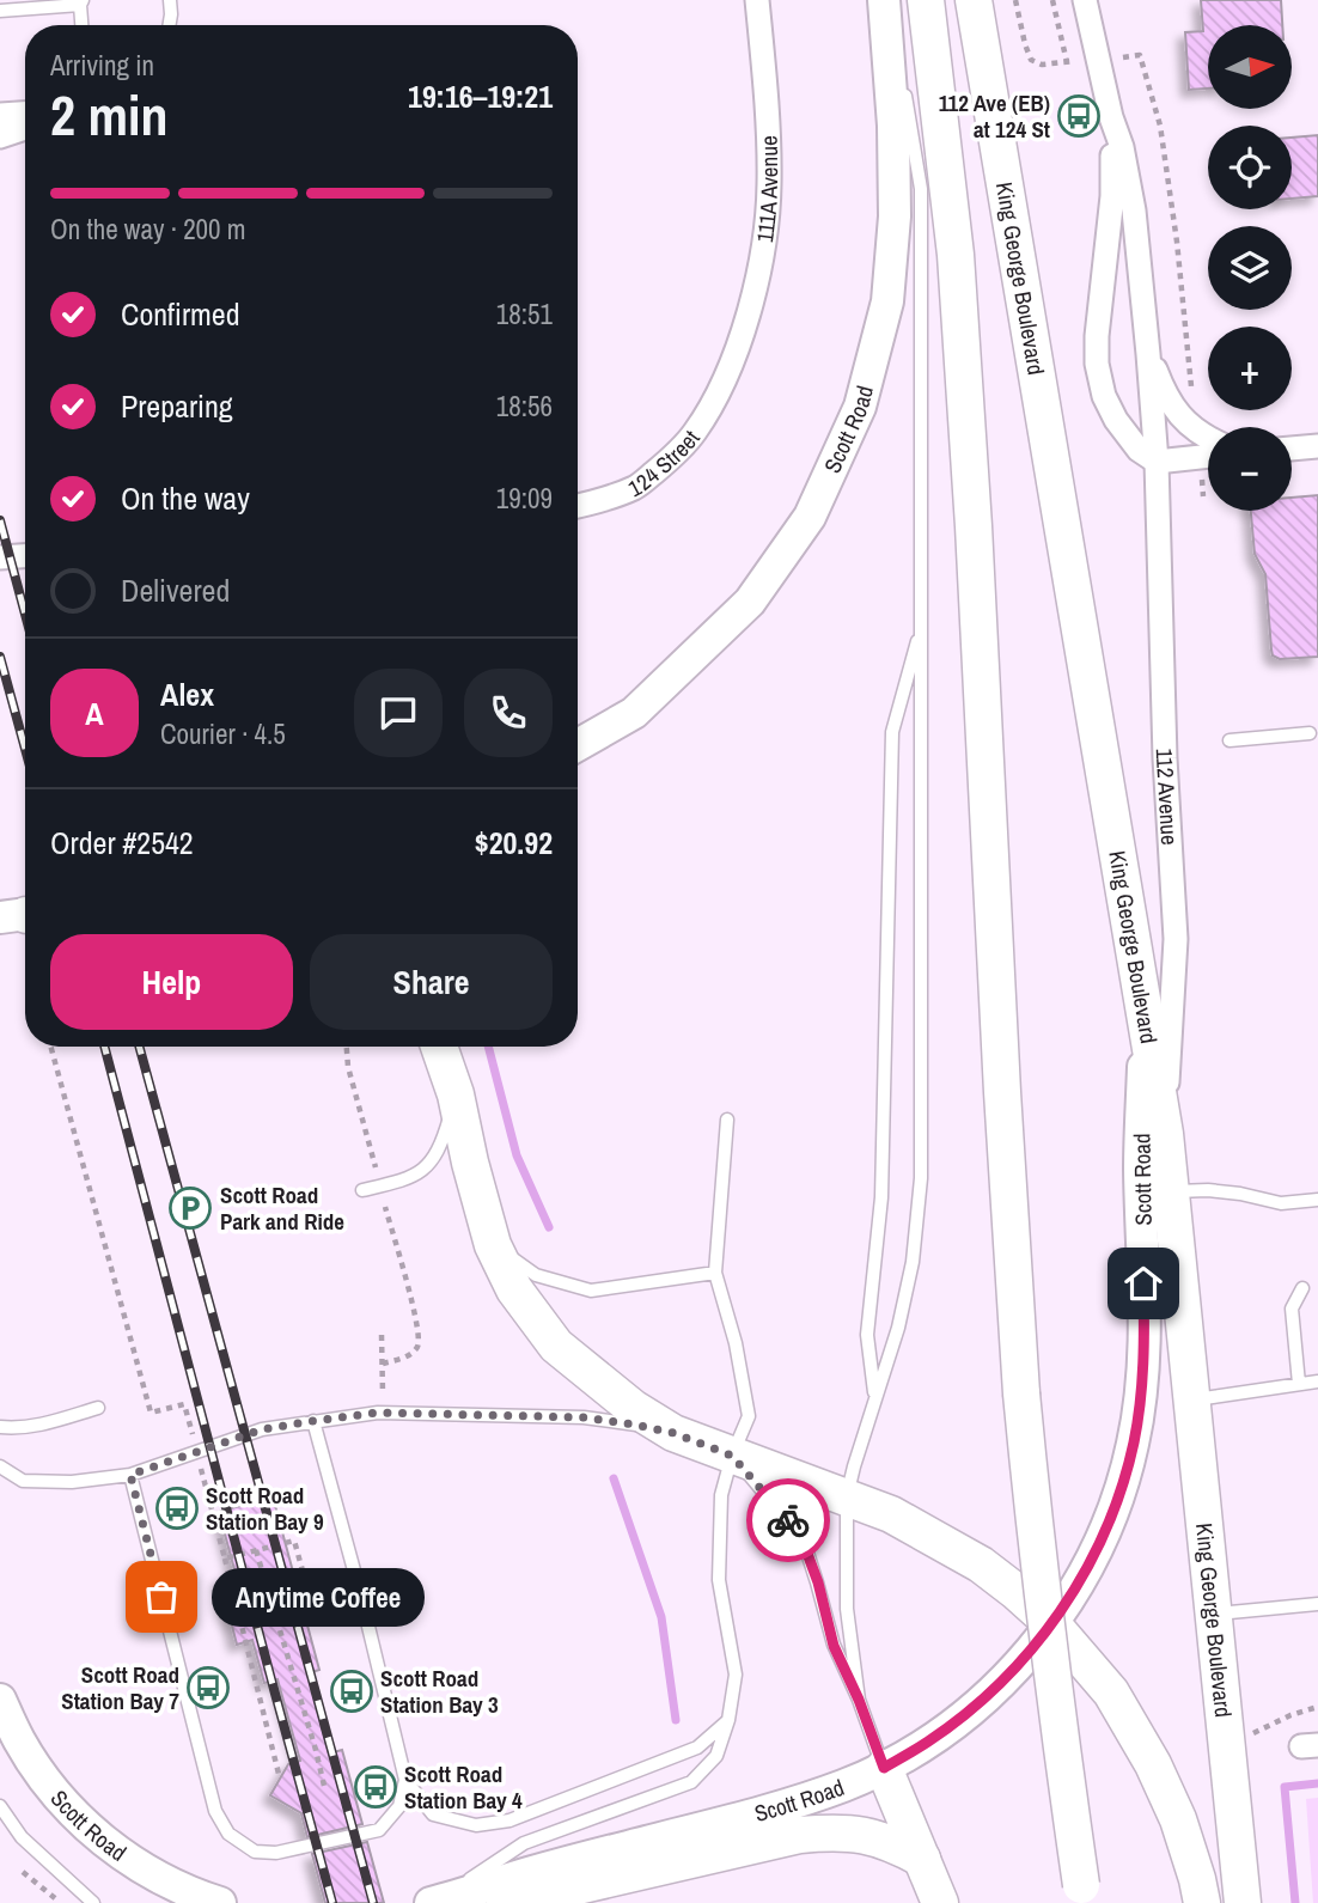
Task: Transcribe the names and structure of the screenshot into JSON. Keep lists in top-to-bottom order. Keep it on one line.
{"streets":{"main road":["King George Boulevard","Scott Road"],"street":["111A Avenue","124 Street","112 Avenue"]},"crossings":[["111A Avenue","124 Street"],["King George Boulevard","Scott Road"],["King George Boulevard","112 Avenue"]],"places":{"bus stop":["112 Ave (EB) at 124 St","Scott Road Station Bay 9","Scott Road Station Bay 7","Scott Road Station Bay 3","Scott Road Station Bay 4"],"parking":["Scott Road Park and Ride"],"other":["Anytime Coffee"]},"north":"right","page":{"map_buttons":["+","−"],"heading":["2 min","Arriving in","19:16–19:21"],"panel":["Alex","Courier · 4.5","Order #2542","$20.92"],"bar":"On the way · 200 m","list":[["Confirmed","18:51"],["Preparing","18:56"],["On the way","19:09"],"Delivered"],"round":"A","buttons":["Help","Share"],"bubble":"Anytime Coffee"}}
